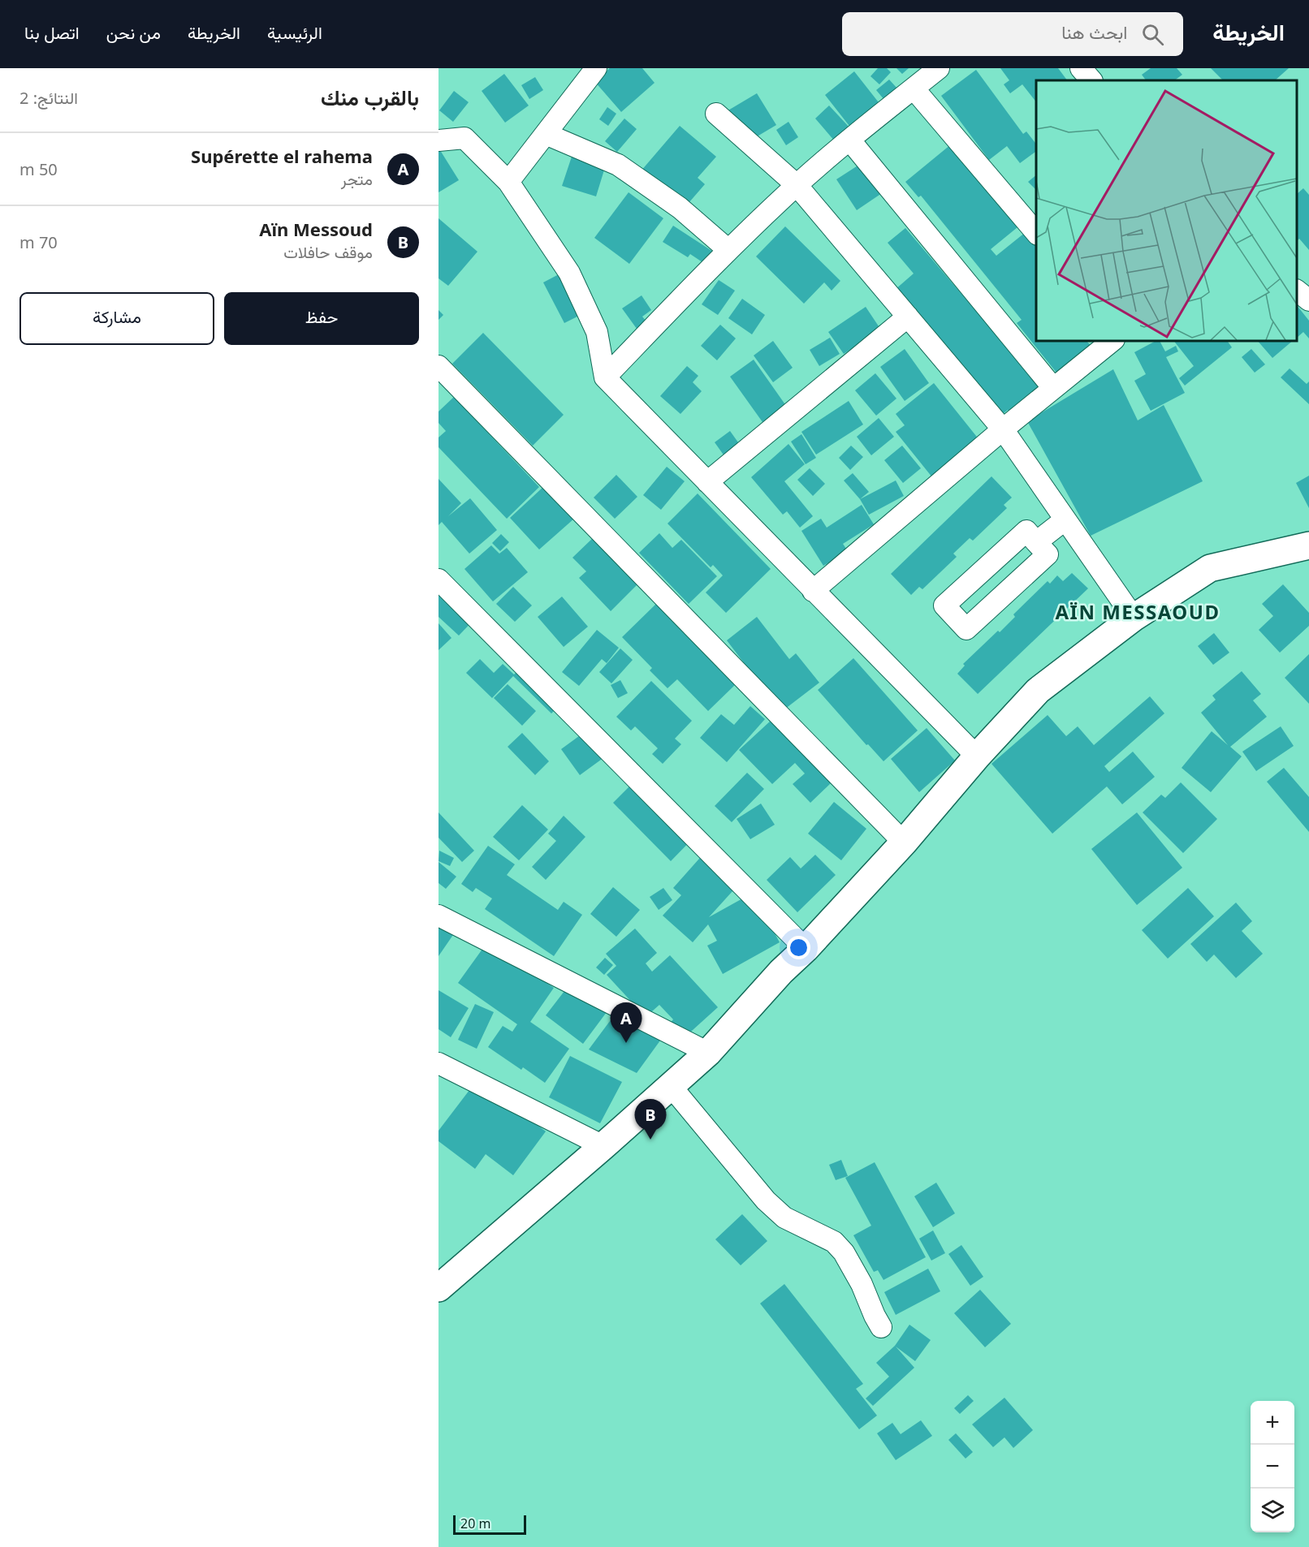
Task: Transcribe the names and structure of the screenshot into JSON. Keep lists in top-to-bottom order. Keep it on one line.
{"districts":["AÏN MESSAOUD"],"scale_bar":"20 m","page":{"header":"الخريطة","search":"ابحث هنا","nav":["الرئيسية","الخريطة","من نحن","اتصل بنا"],"heading":["بالقرب منك","النتائج: 2"],"list":[{"mark":"A","name":"Supérette el rahema","note":"متجر","value":"50 m"},{"mark":"B","name":"Aïn Messoud","note":"موقف حافلات","value":"70 m"}],"buttons":["حفظ","مشاركة"],"pins":["A","B"],"map_buttons":["+","−"],"scale":"20 m"}}
